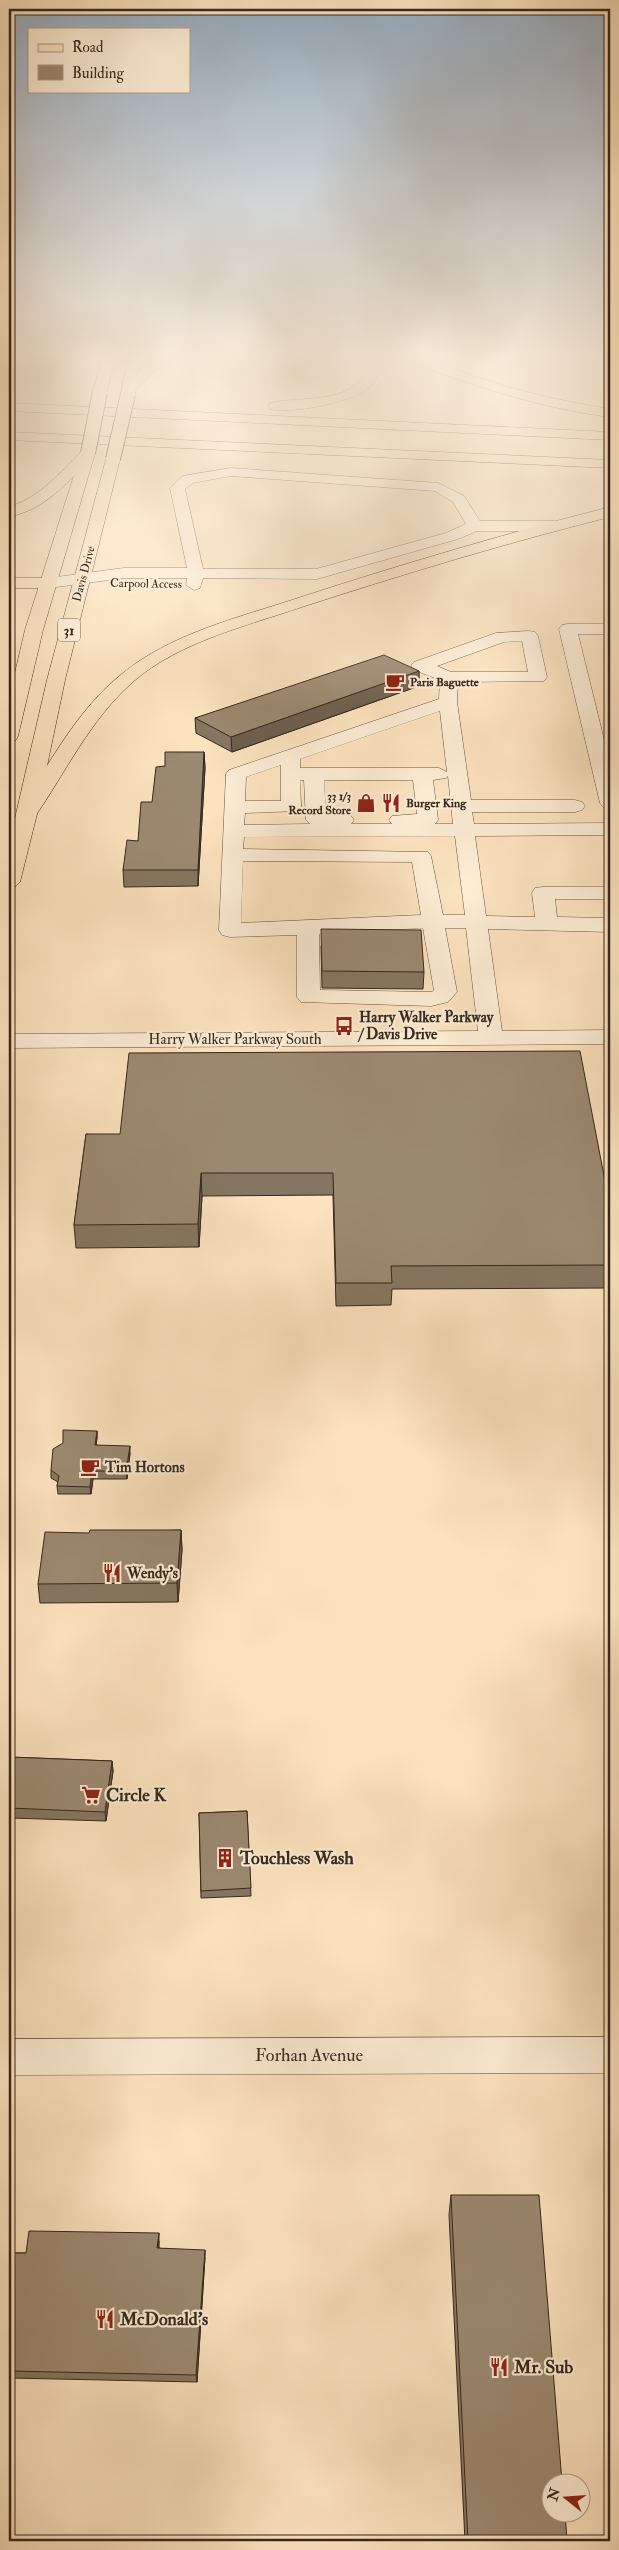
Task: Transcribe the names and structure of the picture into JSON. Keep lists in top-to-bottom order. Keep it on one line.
{"streets":{"main road":["Davis Drive","31"],"street":["Carpool Access","Harry Walker Parkway South","Forhan Avenue"]},"crossings":[["Davis Drive","Carpool Access"],["Carpool Access","31"]],"places":{"cafe":["Paris Baguette","Tim Hortons"],"shop":["33 1/3 Record Store"],"restaurant":["Burger King","Wendy's","McDonald's","Mr. Sub"],"bus stop":["Harry Walker Parkway / Davis Drive"],"supermarket":["Circle K"],"building":["Touchless Wash"]},"legend":["Road","Building"],"north":"left"}
